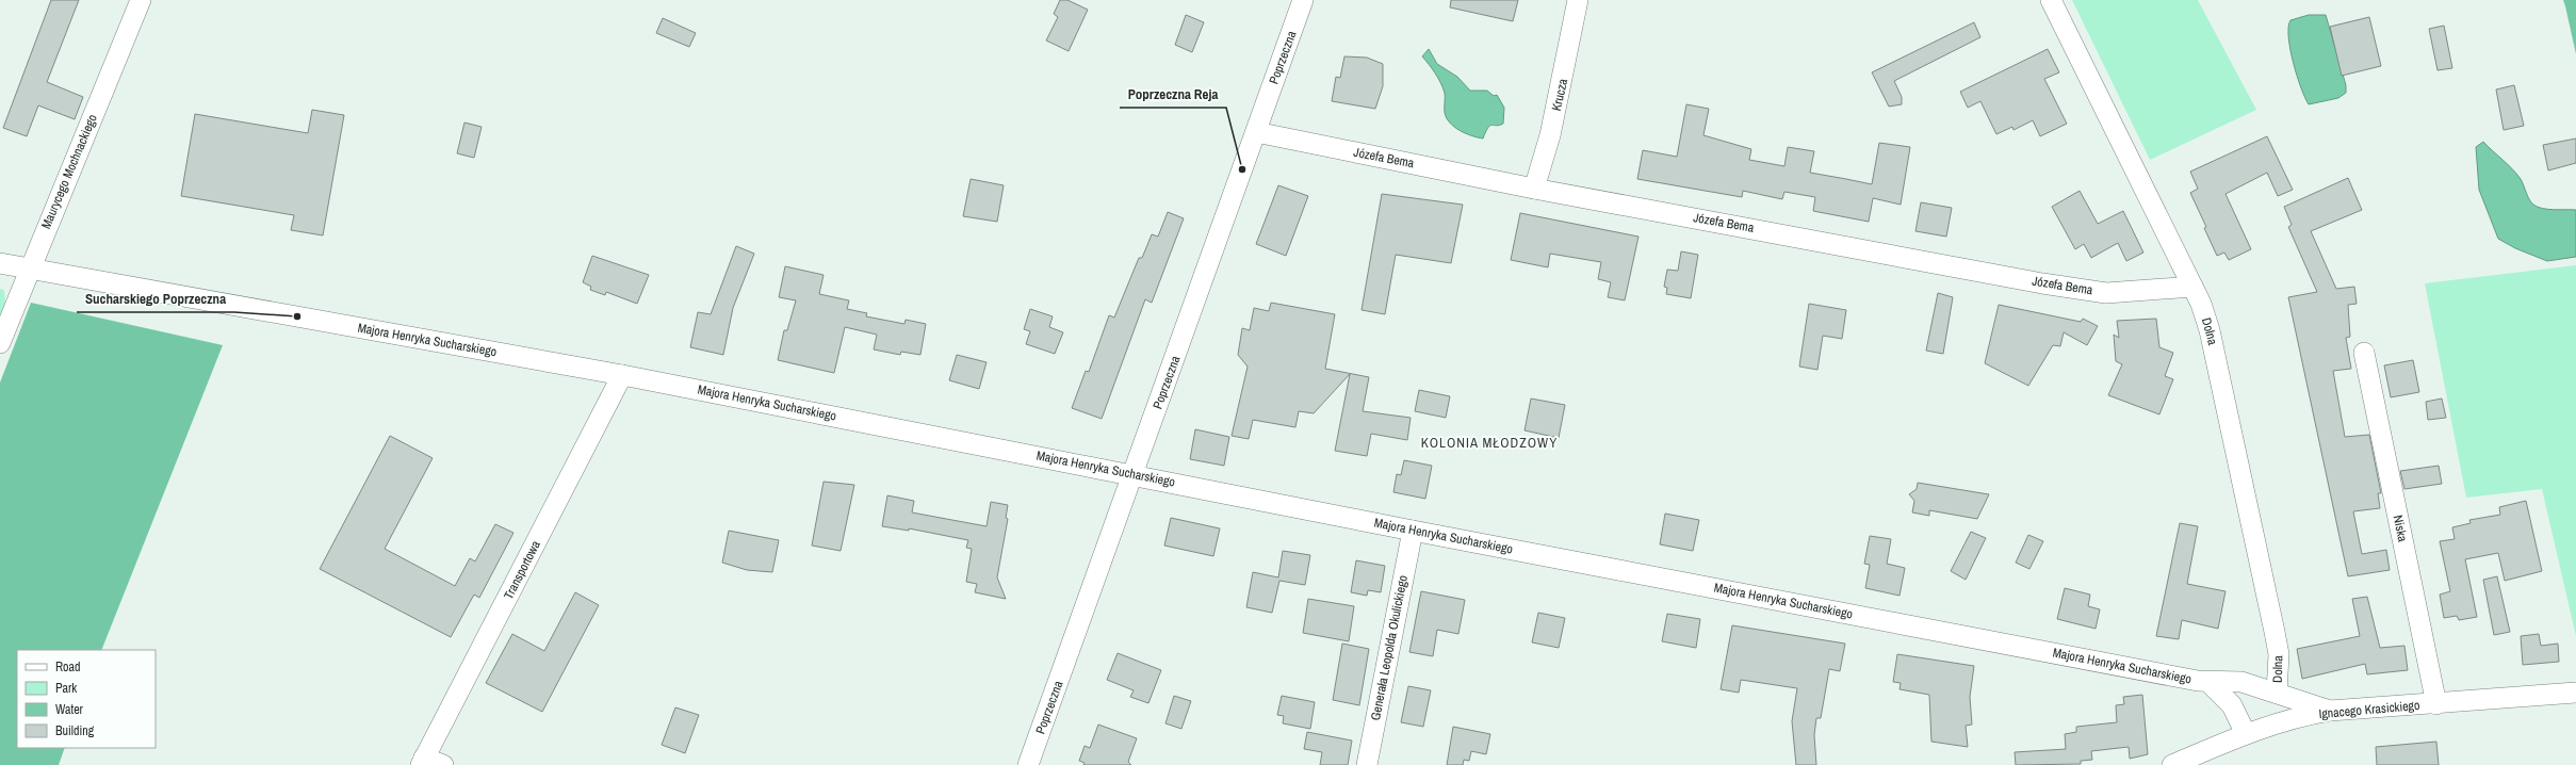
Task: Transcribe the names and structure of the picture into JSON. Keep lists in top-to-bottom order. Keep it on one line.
{"streets":{"street":["Poprzeczna","Krucza","Józefa Bema","Maurycego Mochnackiego","Dolna","Majora Henryka Sucharskiego","Niska","Transportowa","Generała Leopolda Okulickiego","Ignacego Krasickiego"]},"crossings":[["Poprzeczna","Józefa Bema"],["Poprzeczna","Majora Henryka Sucharskiego"],["Krucza","Józefa Bema"],["Józefa Bema","Dolna"],["Maurycego Mochnackiego","Majora Henryka Sucharskiego"],["Dolna","Majora Henryka Sucharskiego"],["Majora Henryka Sucharskiego","Transportowa"],["Majora Henryka Sucharskiego","Generała Leopolda Okulickiego"],["Majora Henryka Sucharskiego","Ignacego Krasickiego"],["Niska","Ignacego Krasickiego"]],"districts":["KOLONIA MŁODZOWY"],"places":["Poprzeczna Reja","Sucharskiego Poprzeczna"],"legend":["Road","Park","Water","Building"]}
